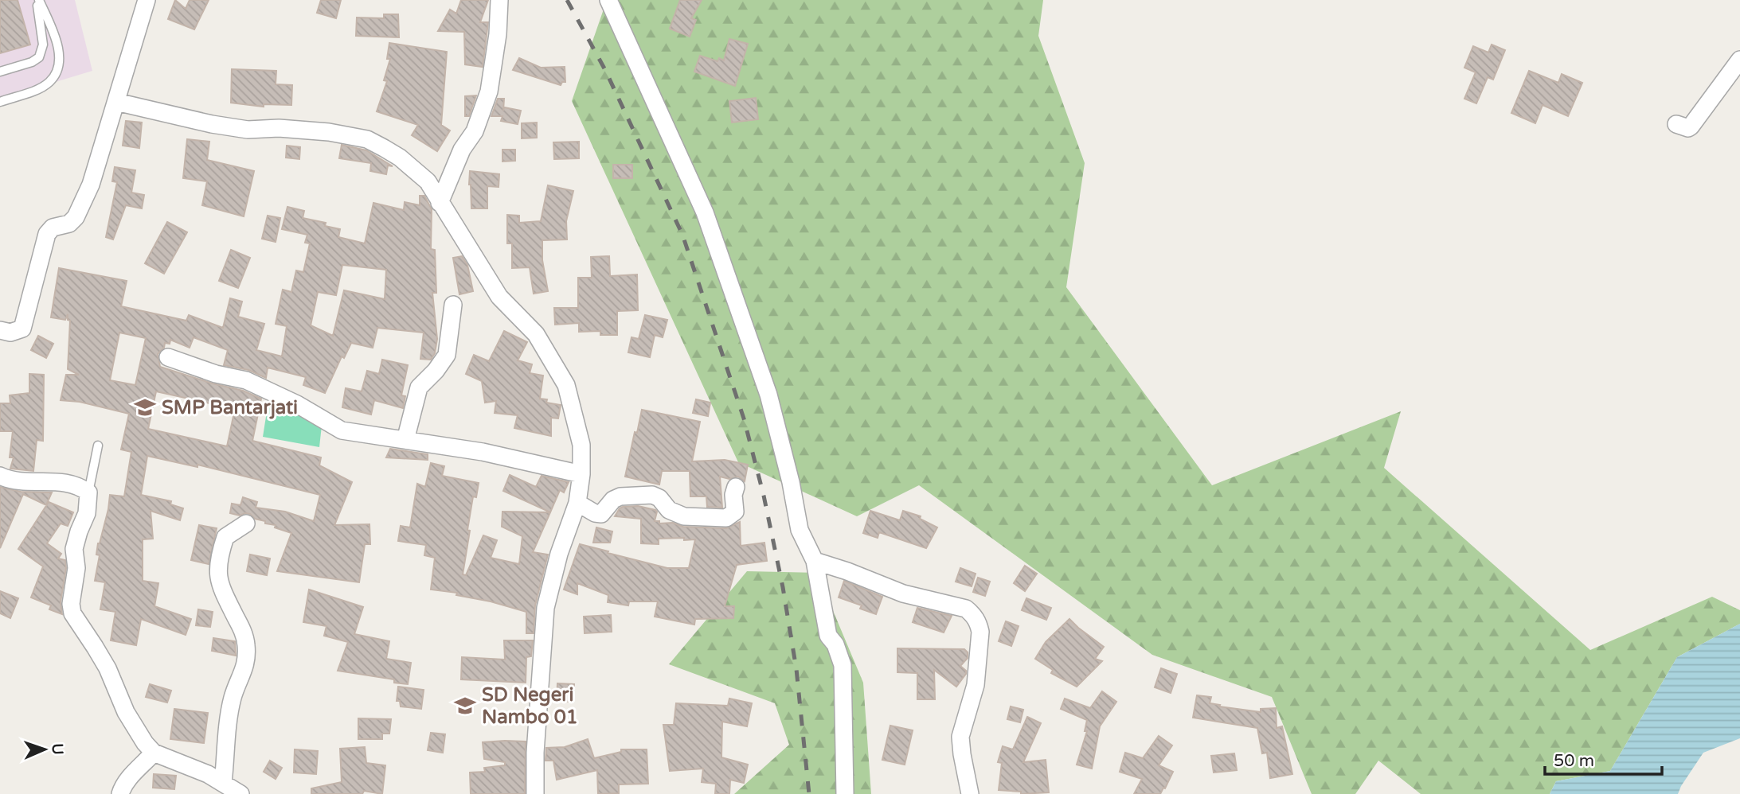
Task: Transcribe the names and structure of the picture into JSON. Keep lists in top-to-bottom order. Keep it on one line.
{"places":{"school or university":["SMP Bantarjati","SD Negeri Nambo 01"]},"scale_bar":"50 m","north":"right"}
